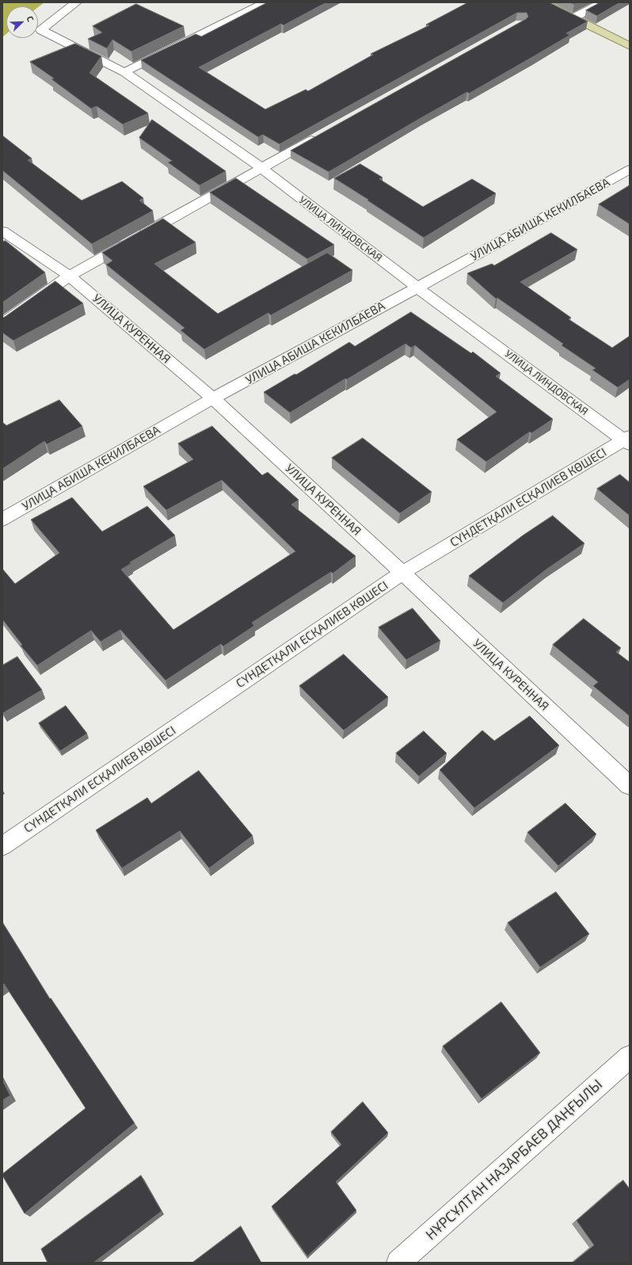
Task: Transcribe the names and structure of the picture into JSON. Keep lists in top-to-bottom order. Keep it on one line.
{"streets":{"street":["УЛИЦА АБИША КЕКИЛБАЕВА","УЛИЦА ЛИНДОВСКАЯ","УЛИЦА КУРЕННАЯ","СҮНДЕТҚАЛИ ЕСҚАЛИЕВ КӨШЕСІ","НҰРСҰЛТАН НАЗАРБАЕВ ДАҢҒЫЛЫ"]},"crossings":[["УЛИЦА АБИША КЕКИЛБАЕВА","УЛИЦА ЛИНДОВСКАЯ"],["УЛИЦА АБИША КЕКИЛБАЕВА","УЛИЦА КУРЕННАЯ"],["УЛИЦА ЛИНДОВСКАЯ","СҮНДЕТҚАЛИ ЕСҚАЛИЕВ КӨШЕСІ"],["УЛИЦА КУРЕННАЯ","СҮНДЕТҚАЛИ ЕСҚАЛИЕВ КӨШЕСІ"]],"north":"top right"}
